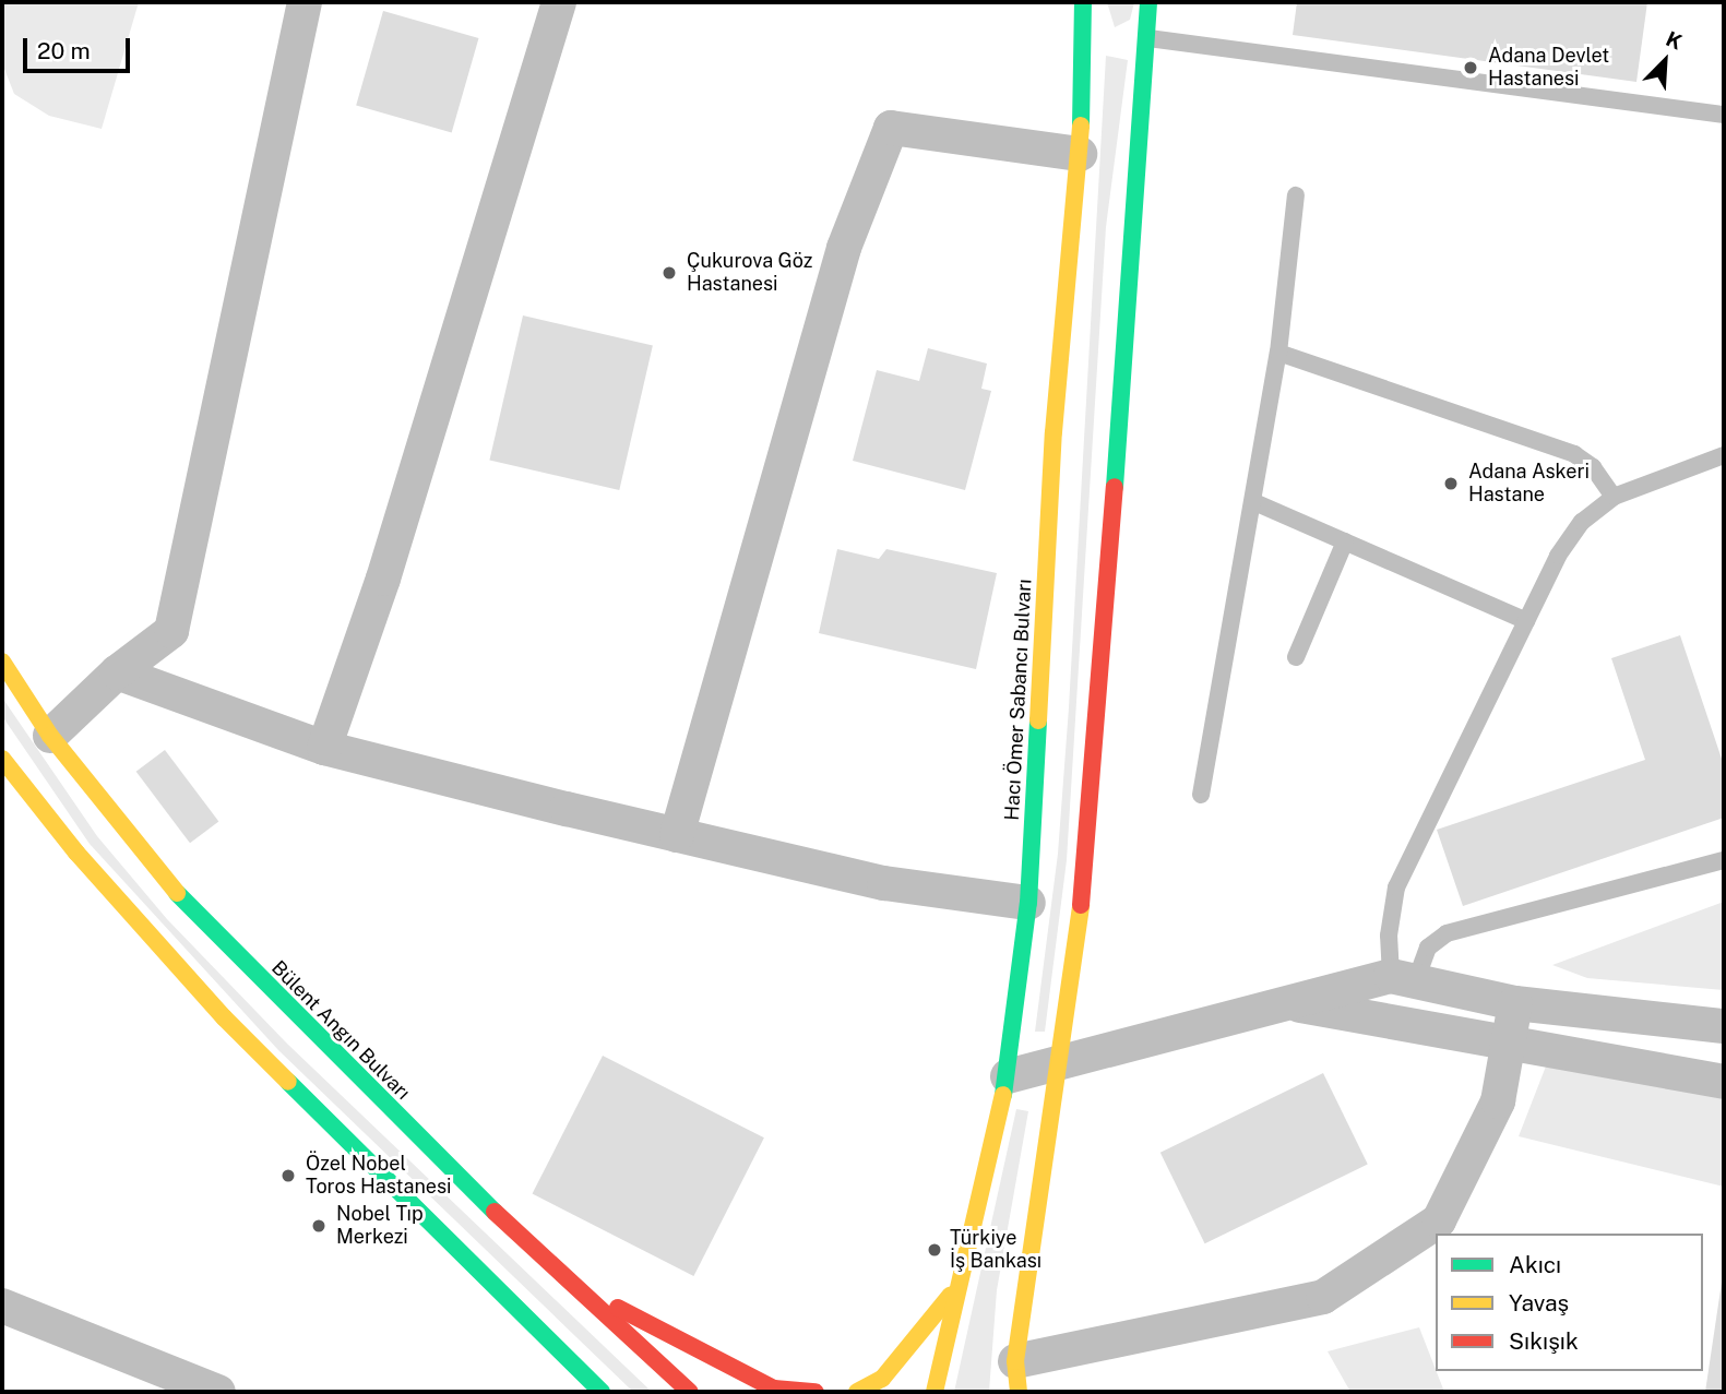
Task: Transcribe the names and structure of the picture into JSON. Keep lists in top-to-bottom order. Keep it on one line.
{"streets":{"main road":["Hacı Ömer Sabancı Bulvarı","Bülent Angın Bulvarı"]},"places":["Adana Devlet Hastanesi","Çukurova Göz Hastanesi","Adana Askeri Hastane","Özel Nobel Toros Hastanesi","Nobel Tıp Merkezi","Türkiye İş Bankası"],"legend":["Akıcı","Yavaş","Sıkışık"],"scale_bar":"20 m","north":"top right"}
